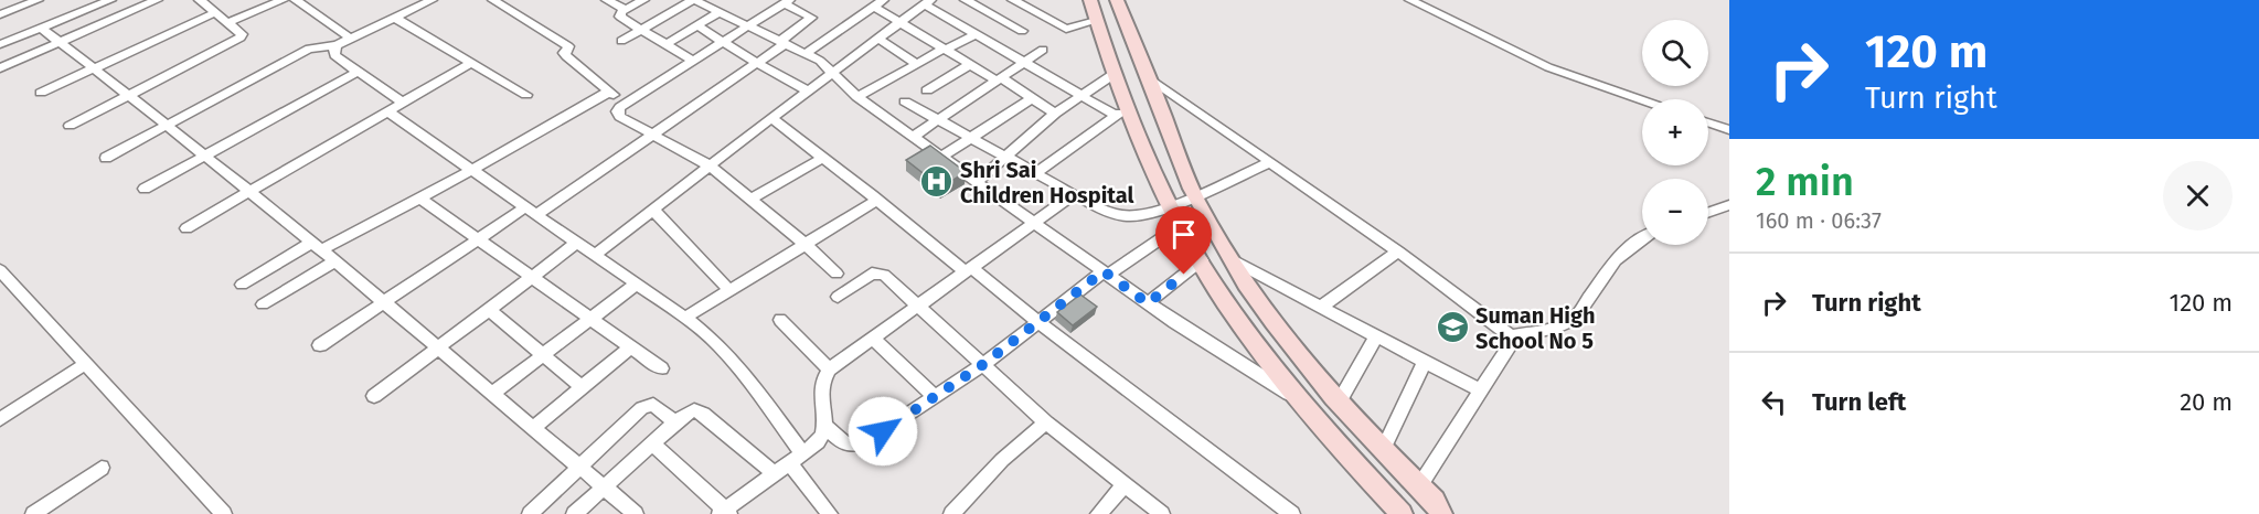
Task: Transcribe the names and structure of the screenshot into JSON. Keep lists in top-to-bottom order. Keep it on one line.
{"places":{"hospital":["Shri Sai Children Hospital"],"school or university":["Suman High School No 5"]},"page":{"turn":["120 m","Turn right"],"map_buttons":["+","−"],"heading":["2 min","160 m · 06:37"],"list":[{"name":"Turn right","value":"120 m"},{"name":"Turn left","value":"20 m"}]}}
